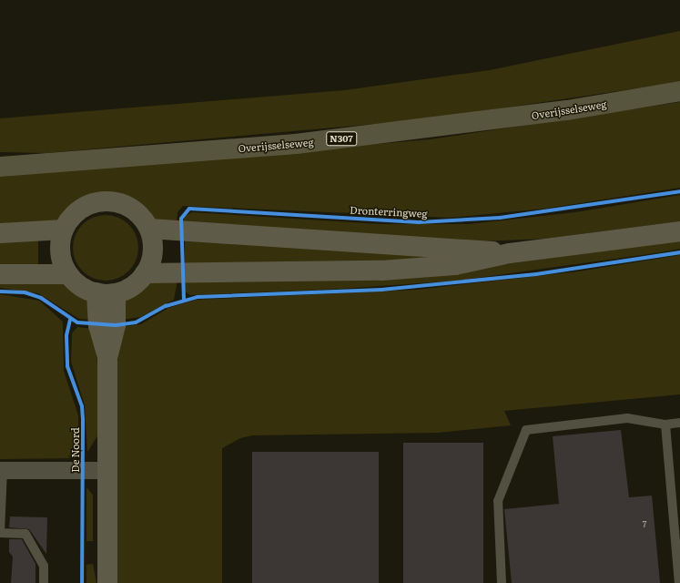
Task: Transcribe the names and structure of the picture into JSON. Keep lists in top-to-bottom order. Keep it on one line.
{"streets":{"highway":["Overijsselseweg","N307"],"cycle path":["Dronterringweg","De Noord"]},"house_numbers":["7"]}
